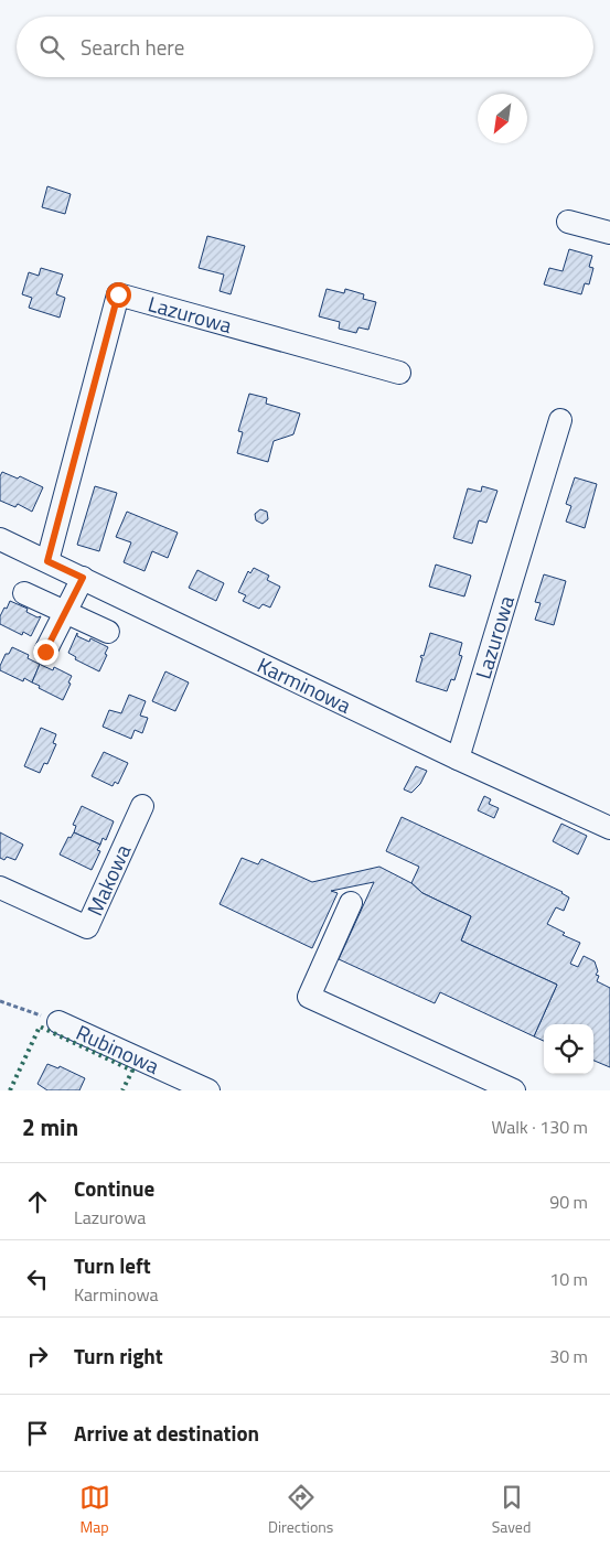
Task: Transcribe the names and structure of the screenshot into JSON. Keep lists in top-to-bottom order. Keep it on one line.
{"streets":{"street":["Lazurowa","Karminowa","Makowa","Rubinowa"]},"crossings":[["Lazurowa","Karminowa"]],"north":"bottom left","page":{"search":"Search here","heading":["2 min","Walk · 130 m"],"list":[["Continue","Lazurowa","90 m"],["Turn left","Karminowa","10 m"],["Turn right","30 m"],"Arrive at destination"],"nav":["Map","Directions","Saved"]}}
